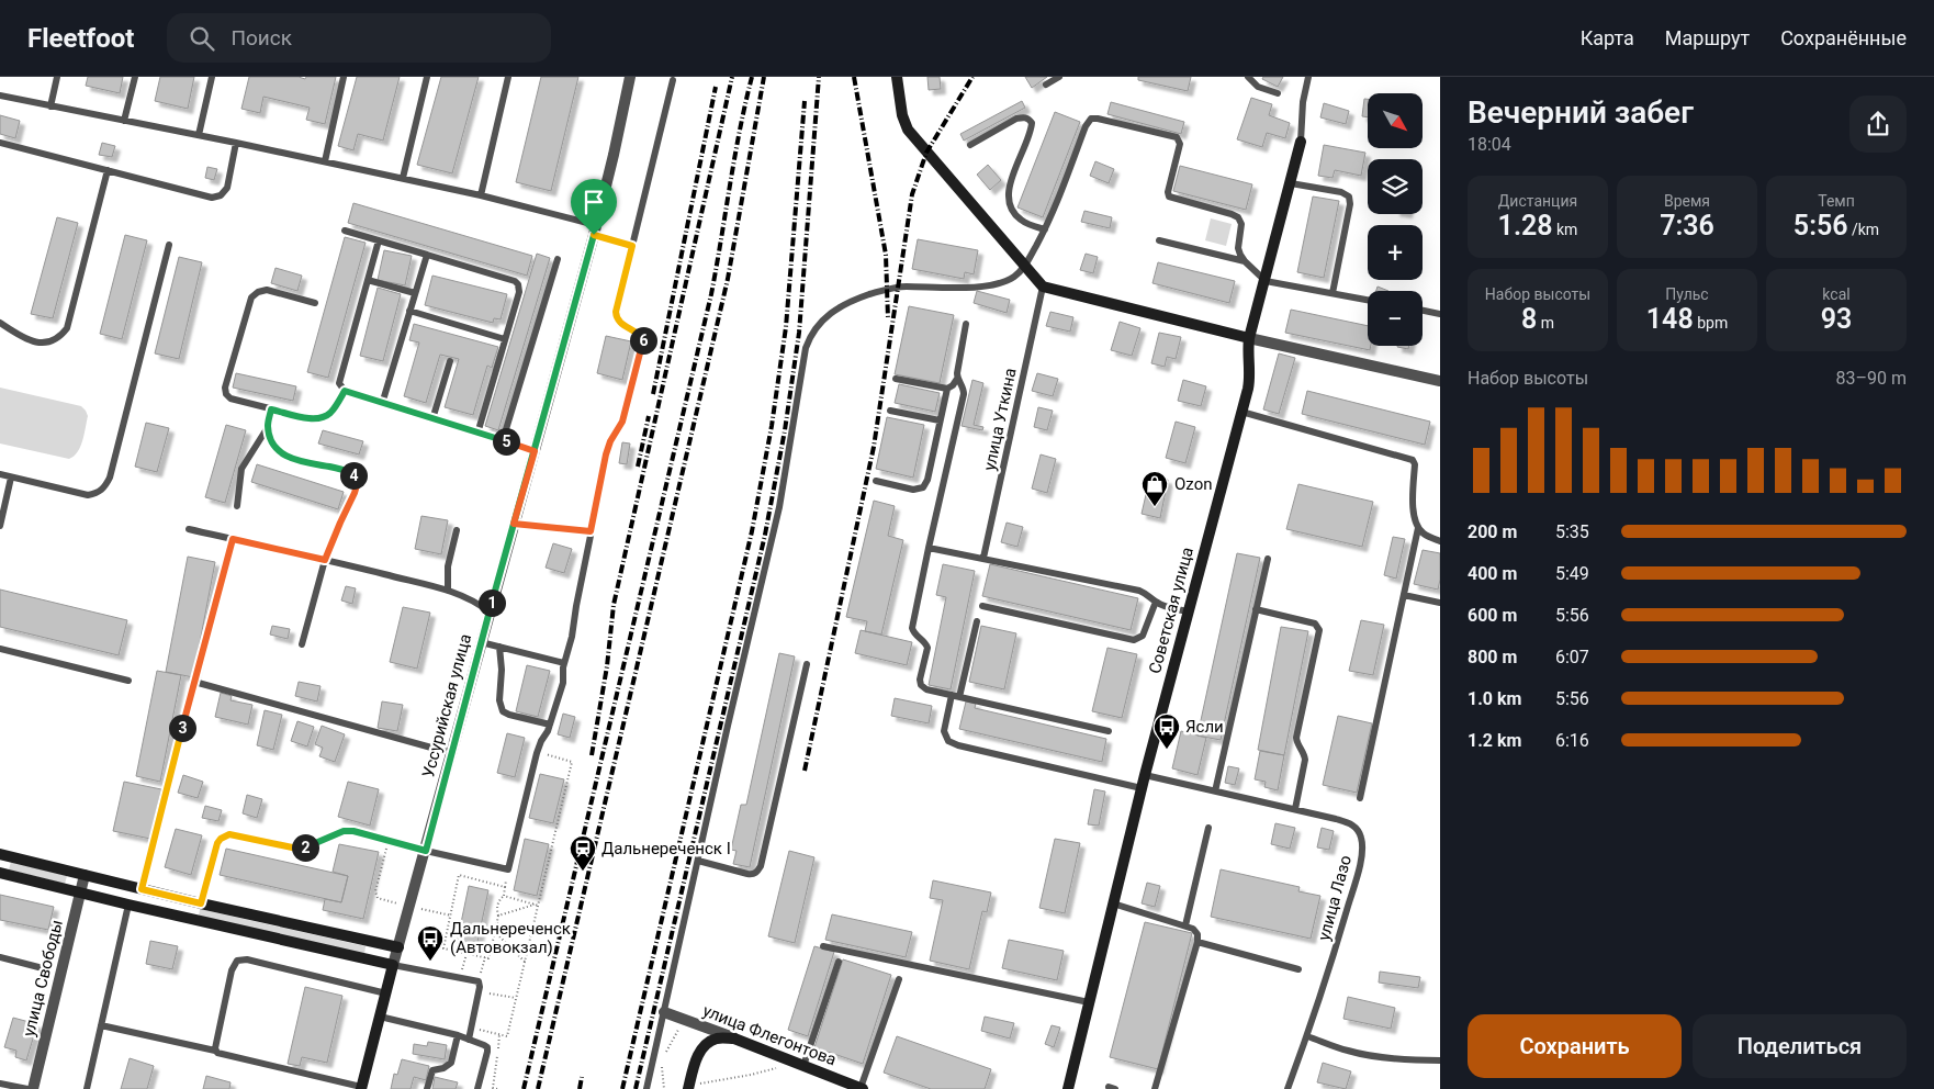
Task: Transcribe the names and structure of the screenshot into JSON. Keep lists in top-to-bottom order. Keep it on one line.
{"streets":{"main road":["Советская улица","Уссурийская улица","улица Флегонтова"],"street":["улица Свободы"],"lane":["улица Уткина","улица Лазо"]},"crossings":[["Советская улица","улица Лазо"]],"places":{"shop":["Ozon"],"bus stop":["Ясли","Дальнереченск (Автовокзал)"],"station":["Дальнереченск I"]},"north":"bottom right","page":{"header":"Fleetfoot","search":"Поиск","nav":["Карта","Маршрут","Сохранённые"],"heading":["Вечерний забег","18:04"],"map_buttons":["+","−"],"stats":[["Дистанция","1.28 km"],["Время","7:36"],["Темп","5:56 /km"],["Набор высоты","8 m"],["Пульс","148 bpm"],["kcal","93"]],"pins":["6","5","4","1","3","2"],"chart":["Набор высоты","83–90 m"],"list":[{"name":"200 m","note":"5:35"},{"name":"400 m","note":"5:49"},{"name":"600 m","note":"5:56"},{"name":"800 m","note":"6:07"},{"name":"1.0 km","note":"5:56"},{"name":"1.2 km","note":"6:16"}],"buttons":["Сохранить","Поделиться"]}}
